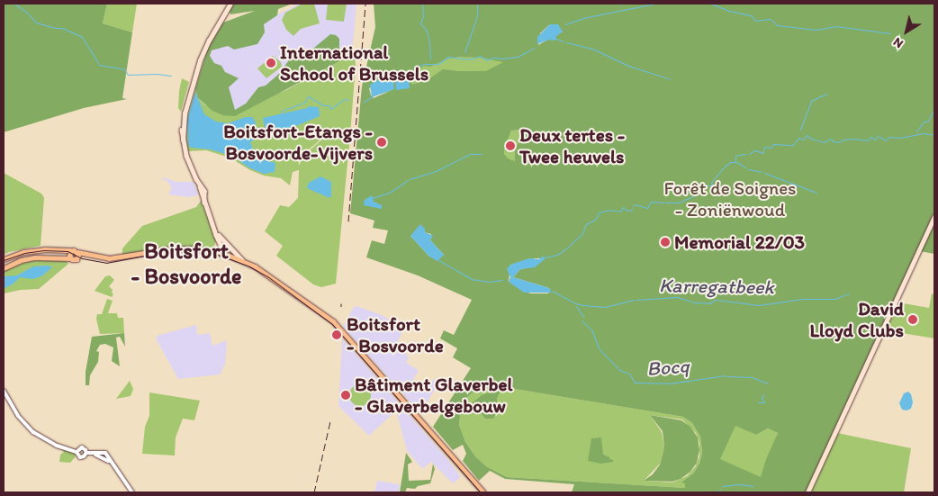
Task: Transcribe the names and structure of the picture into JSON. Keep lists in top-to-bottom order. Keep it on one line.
{"districts":["Boitsfort - Bosvoorde"],"water":["Karregatbeek","Bocq"],"parks":["Forêt de Soignes - Zoniënwoud"],"places":["International School of Brussels","Boitsfort-Etangs - Bosvoorde-Vijvers","Deux tertes - Twee heuvels","Memorial 22/03","David Lloyd Clubs","Boitsfort - Bosvoorde","Bâtiment Glaverbel - Glaverbelgebouw"],"north":"bottom left"}
